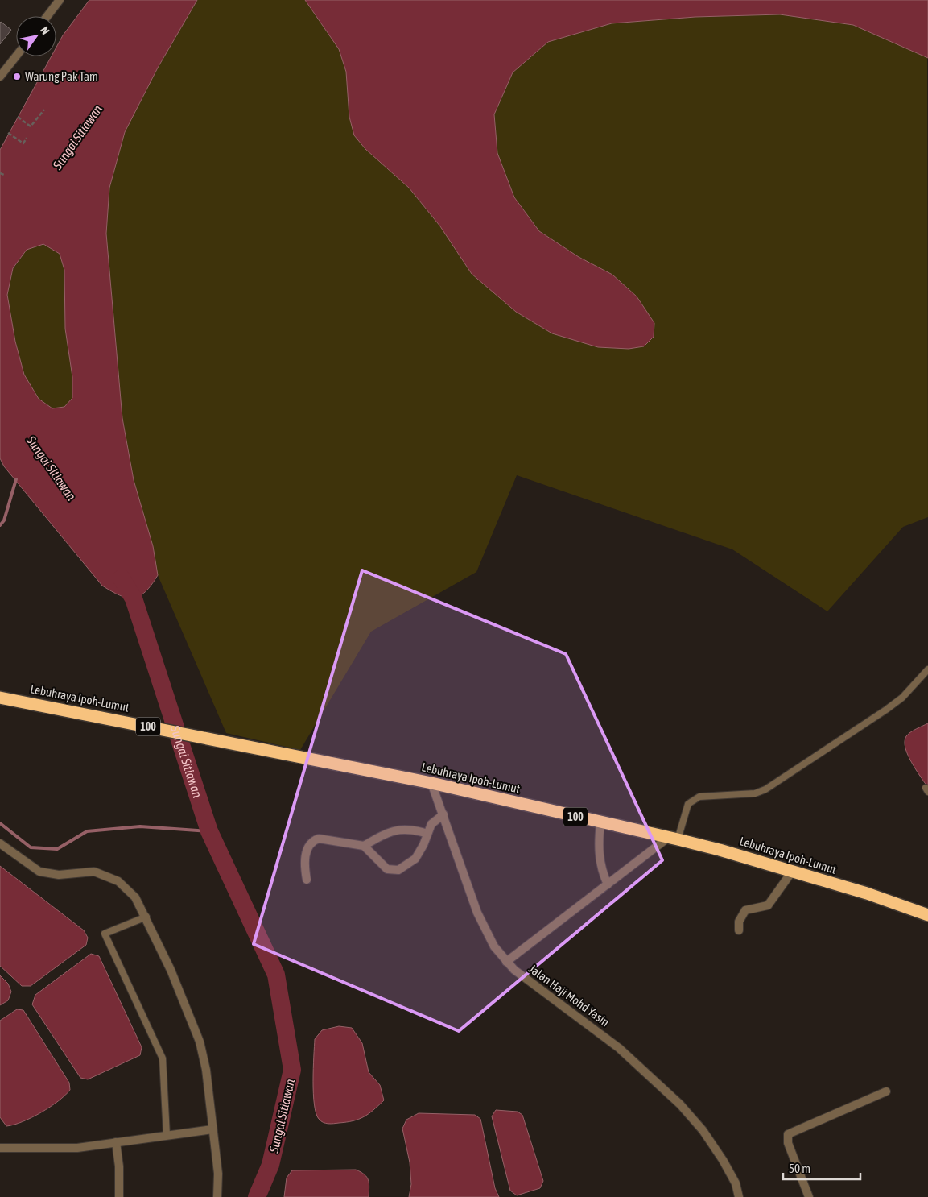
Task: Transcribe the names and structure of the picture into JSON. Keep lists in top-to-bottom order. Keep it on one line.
{"streets":{"highway":["Lebuhraya Ipoh-Lumut","100"],"street":["Jalan Haji Mohd Yasin"]},"crossings":[["Lebuhraya Ipoh-Lumut","Jalan Haji Mohd Yasin"]],"water":["Sungai Sitiawan"],"places":["Warung Pak Tam"],"scale_bar":"50 m","north":"top right"}
